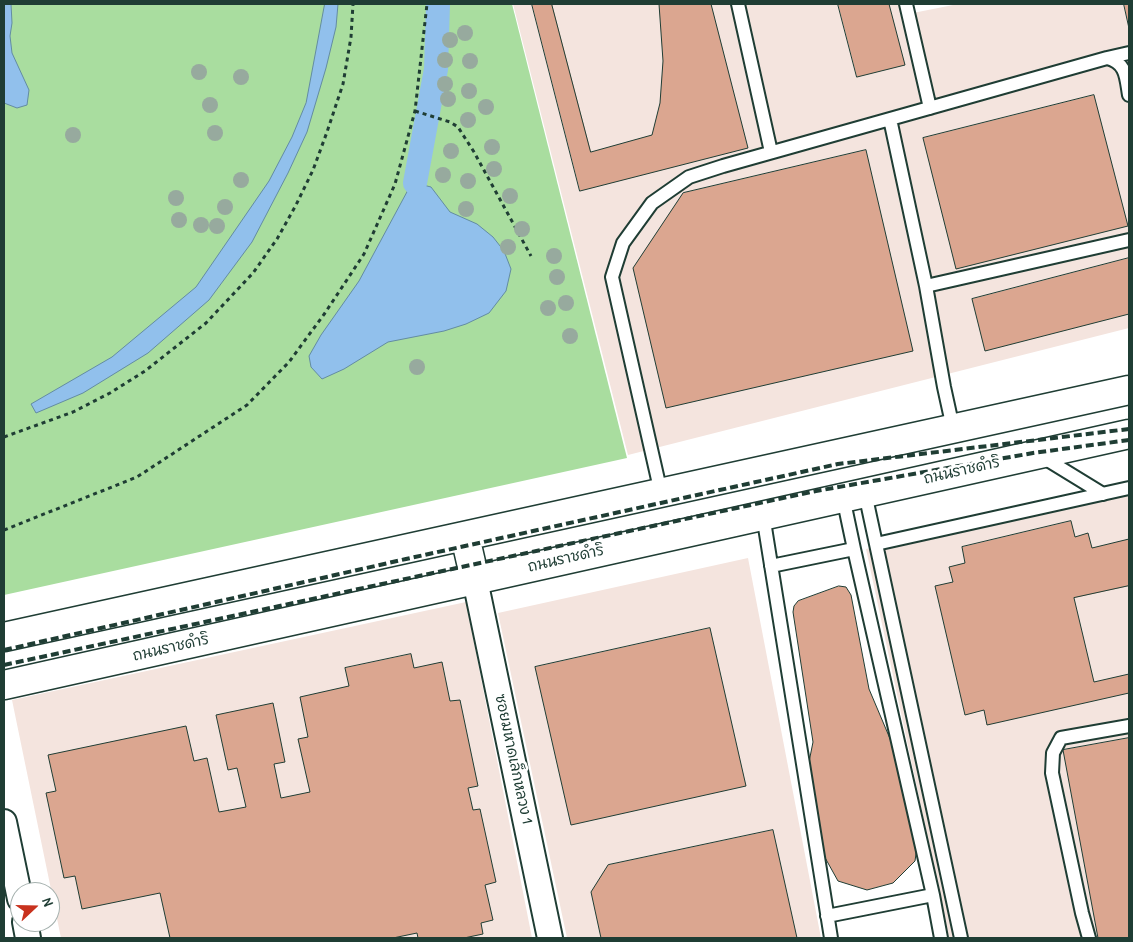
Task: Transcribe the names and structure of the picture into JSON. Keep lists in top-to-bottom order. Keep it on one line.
{"streets":{"main road":["ถนนราชดำริ"],"street":["ซอยมหาดเล็กหลวง 1"]},"crossings":[["ถนนราชดำริ","ซอยมหาดเล็กหลวง 1"]],"north":"right"}
